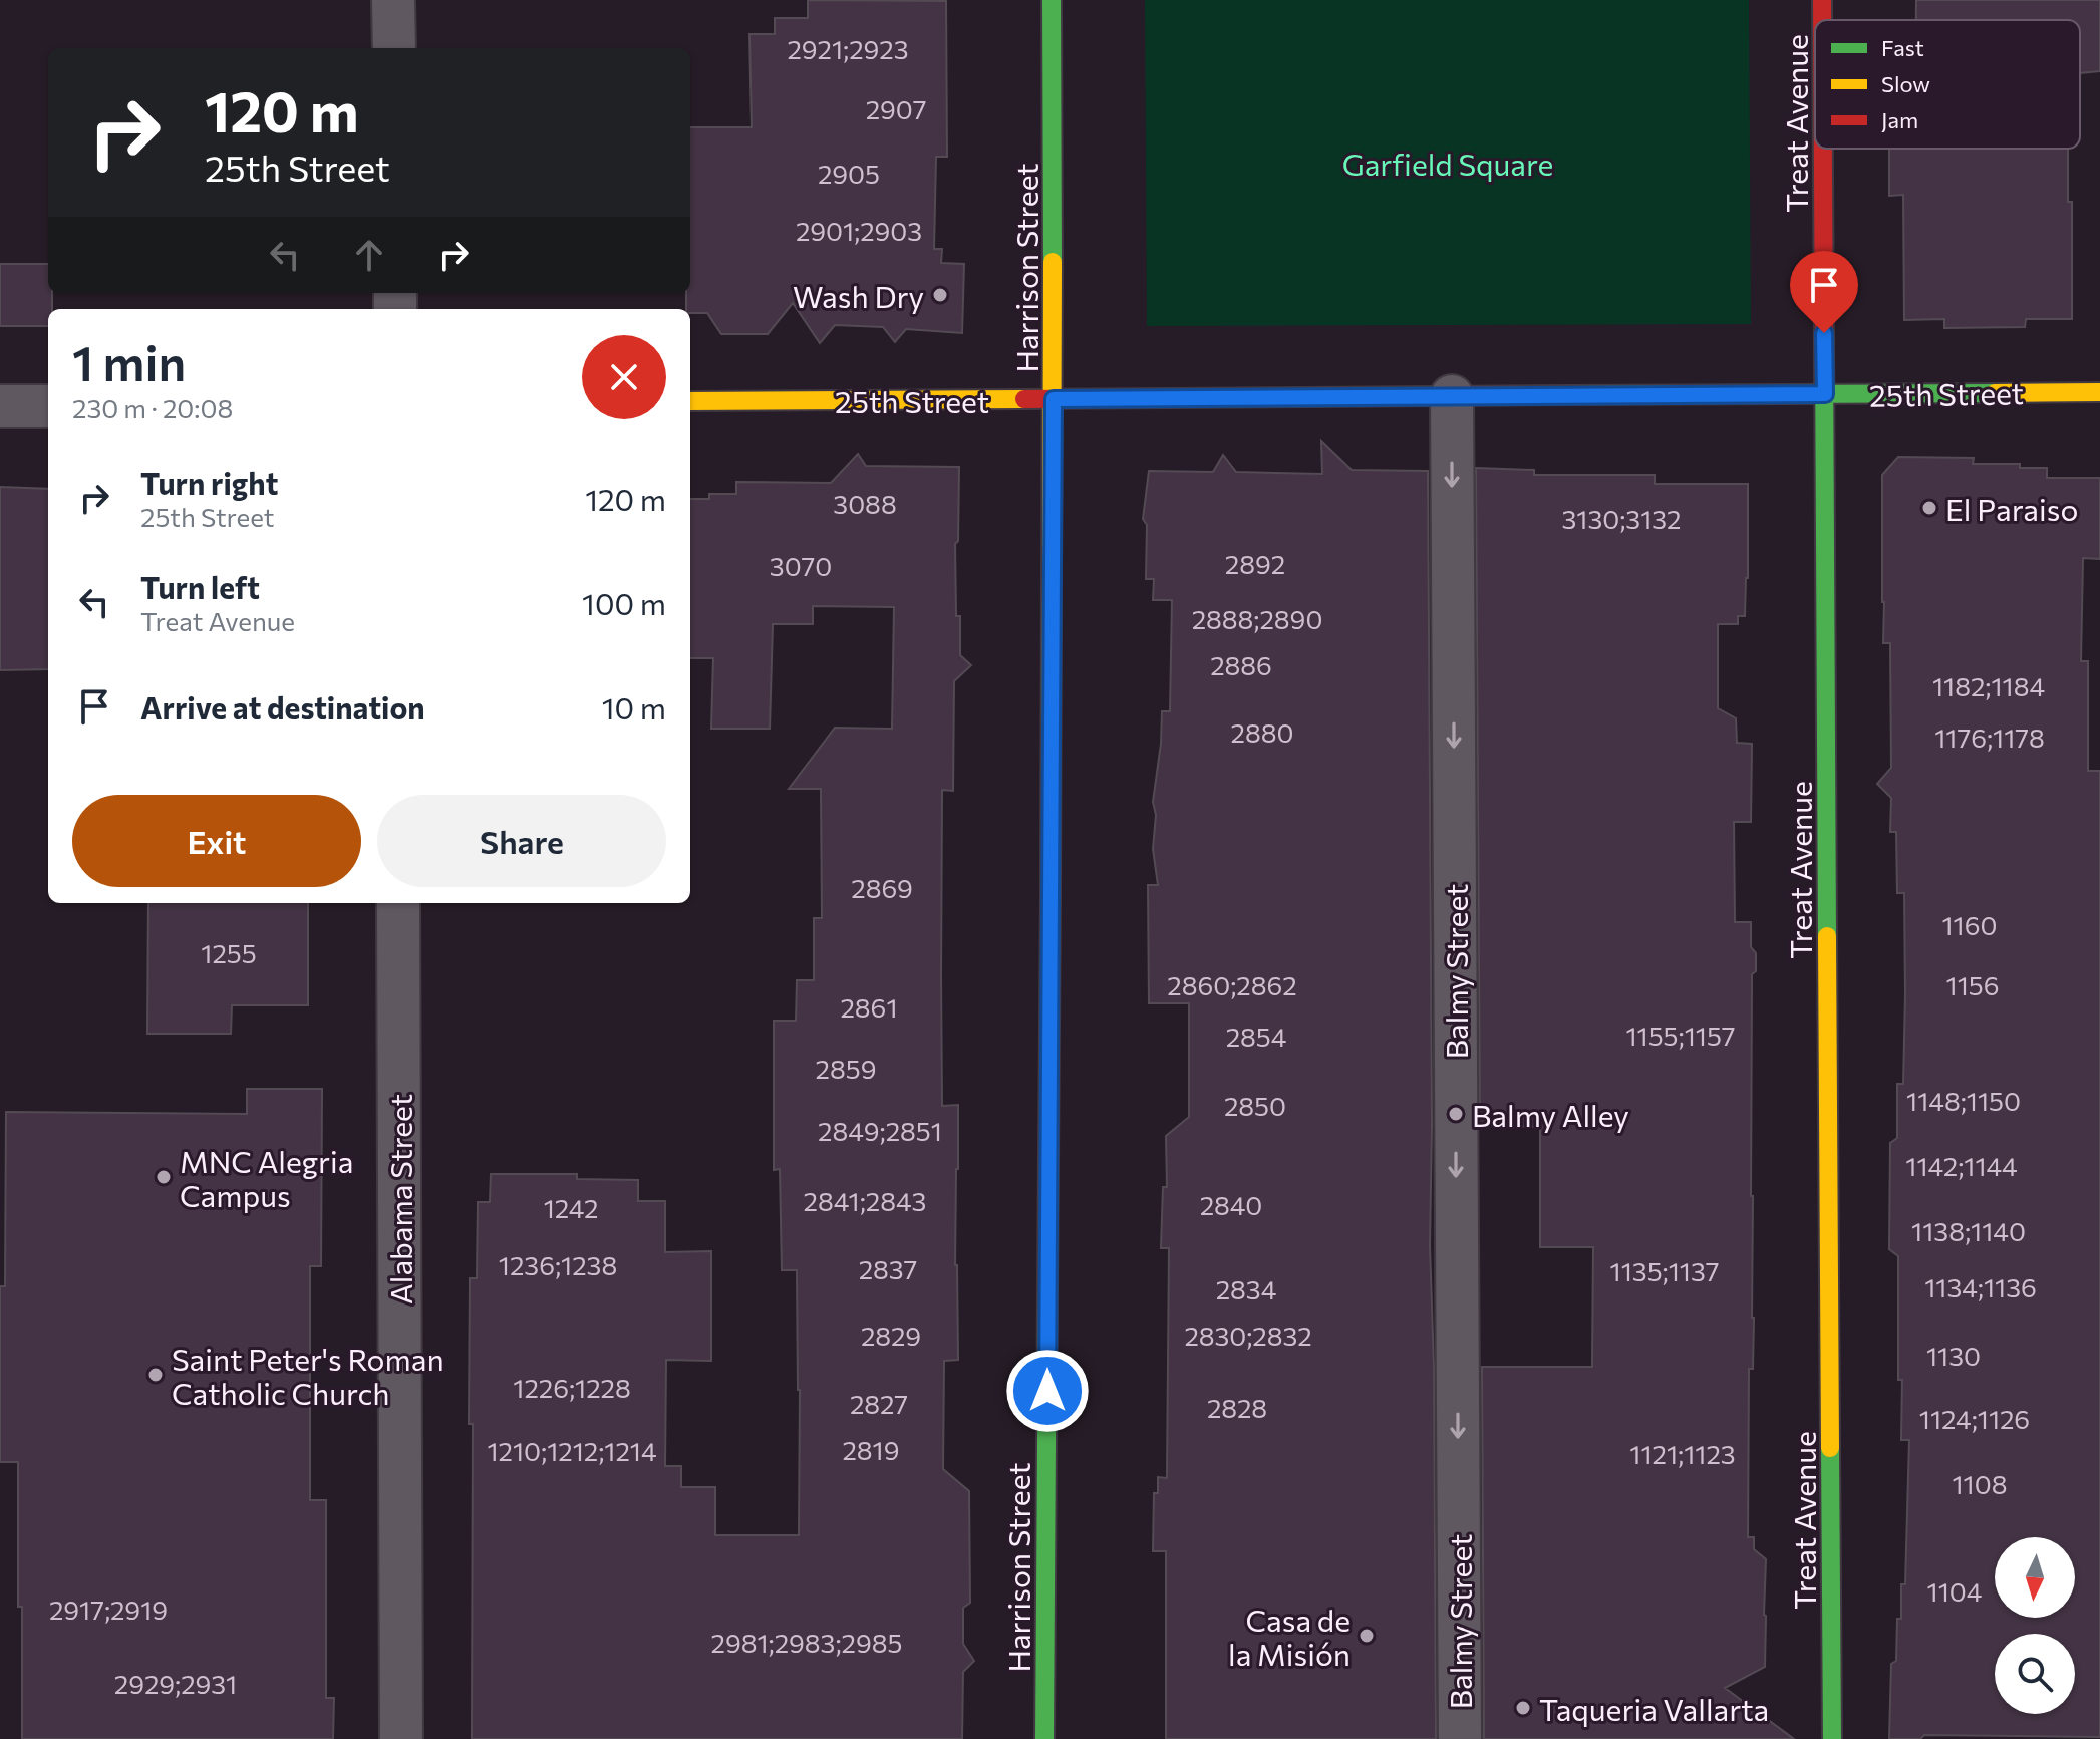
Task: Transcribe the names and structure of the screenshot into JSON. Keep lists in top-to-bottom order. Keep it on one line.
{"streets":{"street":["Treat Avenue","Harrison Street","25th Street","Balmy Street","Alabama Street"]},"crossings":[["Treat Avenue","25th Street"],["Harrison Street","25th Street"],["25th Street","Balmy Street"]],"one_way":["Balmy Street"],"parks":["Garfield Square"],"places":["Wash Dry","El Paraiso","Balmy Alley","MNC Alegria Campus","Saint Peter's Roman Catholic Church","Casa de la Misión","Taqueria Vallarta"],"house_numbers":["2921;2923","2907","2905","2901;2903","3088","3130;3132","2892","3070","2888;2890","2886","1182;1184","2880","1176;1178","2869","1160","1255","2860;2862","1156","2861","1155;1157","2854","2859","1148;1150","2850","2849;2851","1142;1144","2841;2843","2840","1242","1138;1140","1236;1238","2837","1135;1137","1134;1136","2834","2829","2830;2832","1130","1226;1228","2827","2828","1124;1126","2819","1210;1212;1214","1121;1123","1108","1104","2917;2919","2981;2983;2985","2929;2931"],"legend":["Fast","Slow","Jam"],"north":"bottom","page":{"turn":["120 m","25th Street"],"heading":["1 min","230 m · 20:08"],"list":[{"name":"Turn right","note":"25th Street","value":"120 m"},{"name":"Turn left","note":"Treat Avenue","value":"100 m"},{"name":"Arrive at destination","value":"10 m"}],"buttons":["Exit","Share"]}}
